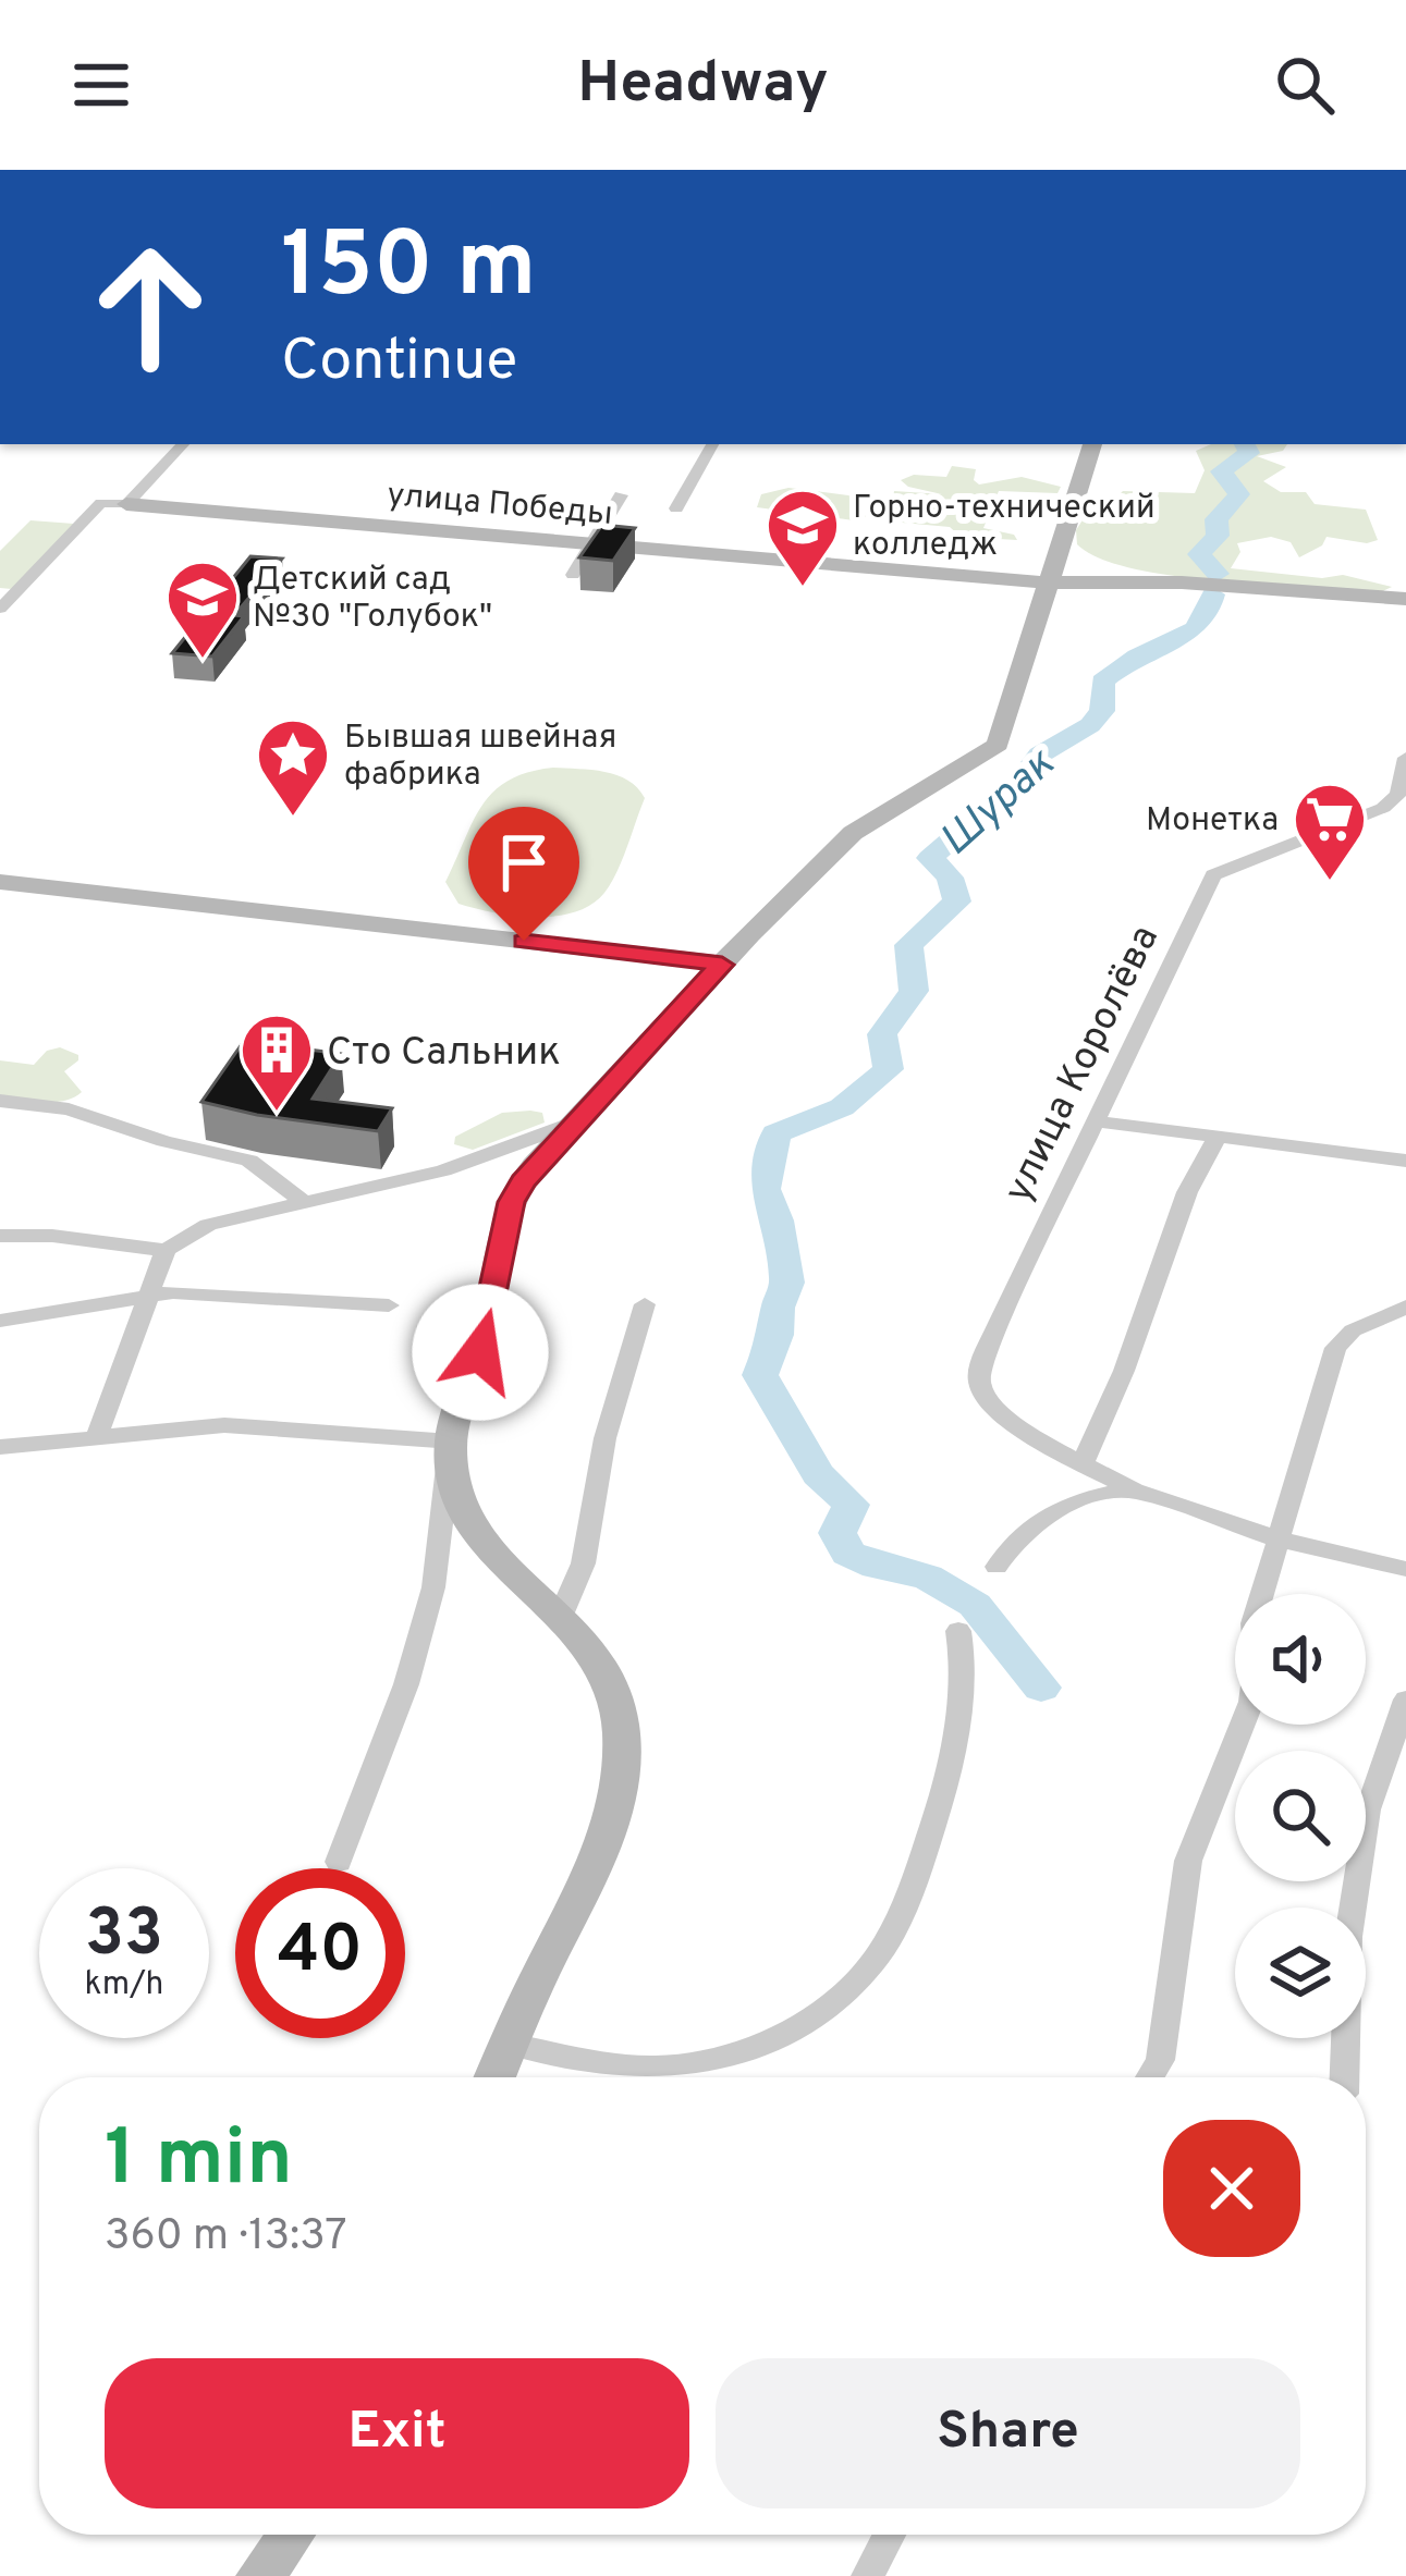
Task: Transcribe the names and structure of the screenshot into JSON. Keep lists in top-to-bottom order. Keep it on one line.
{"streets":{"street":["улица Победы","улица Королёва"]},"water":["Шурак"],"places":{"school or university":["Горно-технический колледж","Детский сад №30 \"Голубок\""],"place":["Бывшая швейная фабрика"],"supermarket":["Монетка"],"building":["Сто Сальник"]},"page":{"header":"Headway","turn":["150 m","Continue"],"speed":"33 km/h","limit":"40","heading":["1 min","360 m · 13:37"],"buttons":["Exit","Share"]}}
